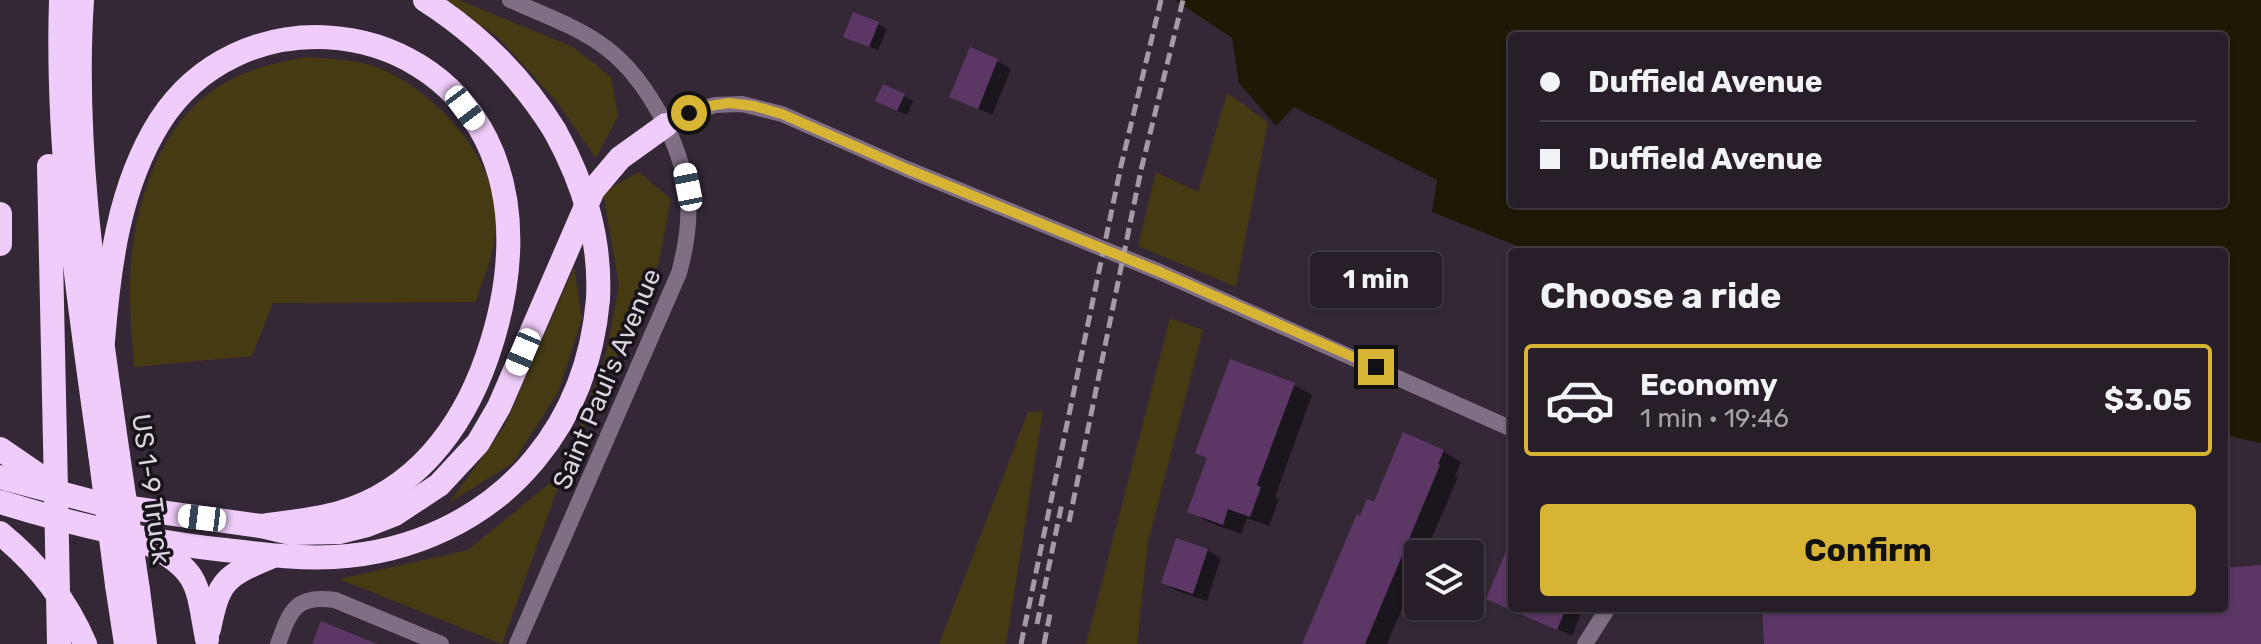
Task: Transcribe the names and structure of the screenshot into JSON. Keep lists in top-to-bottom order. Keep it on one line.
{"streets":{"highway":["US 1-9 Truck"],"street":["Saint Paul's Avenue"]},"page":{"banner":["Duffield Avenue","Duffield Avenue"],"heading":"Choose a ride","bubble":"1 min","list":[{"name":"Economy","note":"1 min · 19:46","value":"$3.05"}],"buttons":"Confirm"}}
